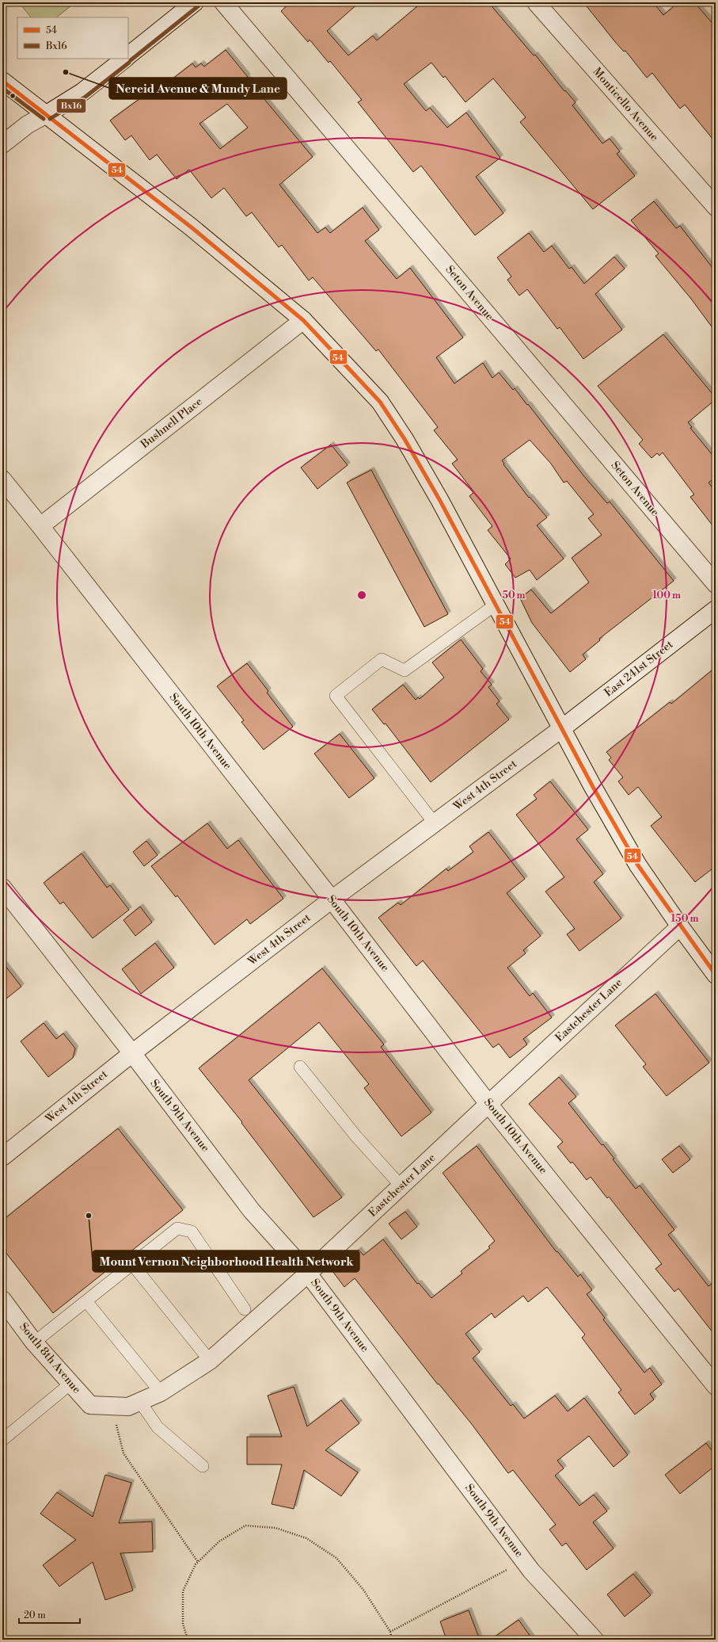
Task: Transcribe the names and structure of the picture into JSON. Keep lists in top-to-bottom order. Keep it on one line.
{"streets":{"street":["Monticello Avenue","Seton Avenue","Bushnell Place","East 241st Street","South 10th Avenue","West 4th Street","Eastchester Lane","South 9th Avenue","South 8th Avenue"]},"crossings":[["Bushnell Place","South 10th Avenue"],["East 241st Street","West 4th Street"],["South 10th Avenue","West 4th Street"],["South 10th Avenue","Eastchester Lane"],["West 4th Street","South 9th Avenue"],["Eastchester Lane","South 9th Avenue"],["Eastchester Lane","South 8th Avenue"]],"places":["Nereid Avenue & Mundy Lane","Mount Vernon Neighborhood Health Network"],"lines":["transit line Bx16","transit line 54"],"legend":["54","Bx16"],"scale_bar":"20 m","rings":["50 m","100 m","150 m"]}
